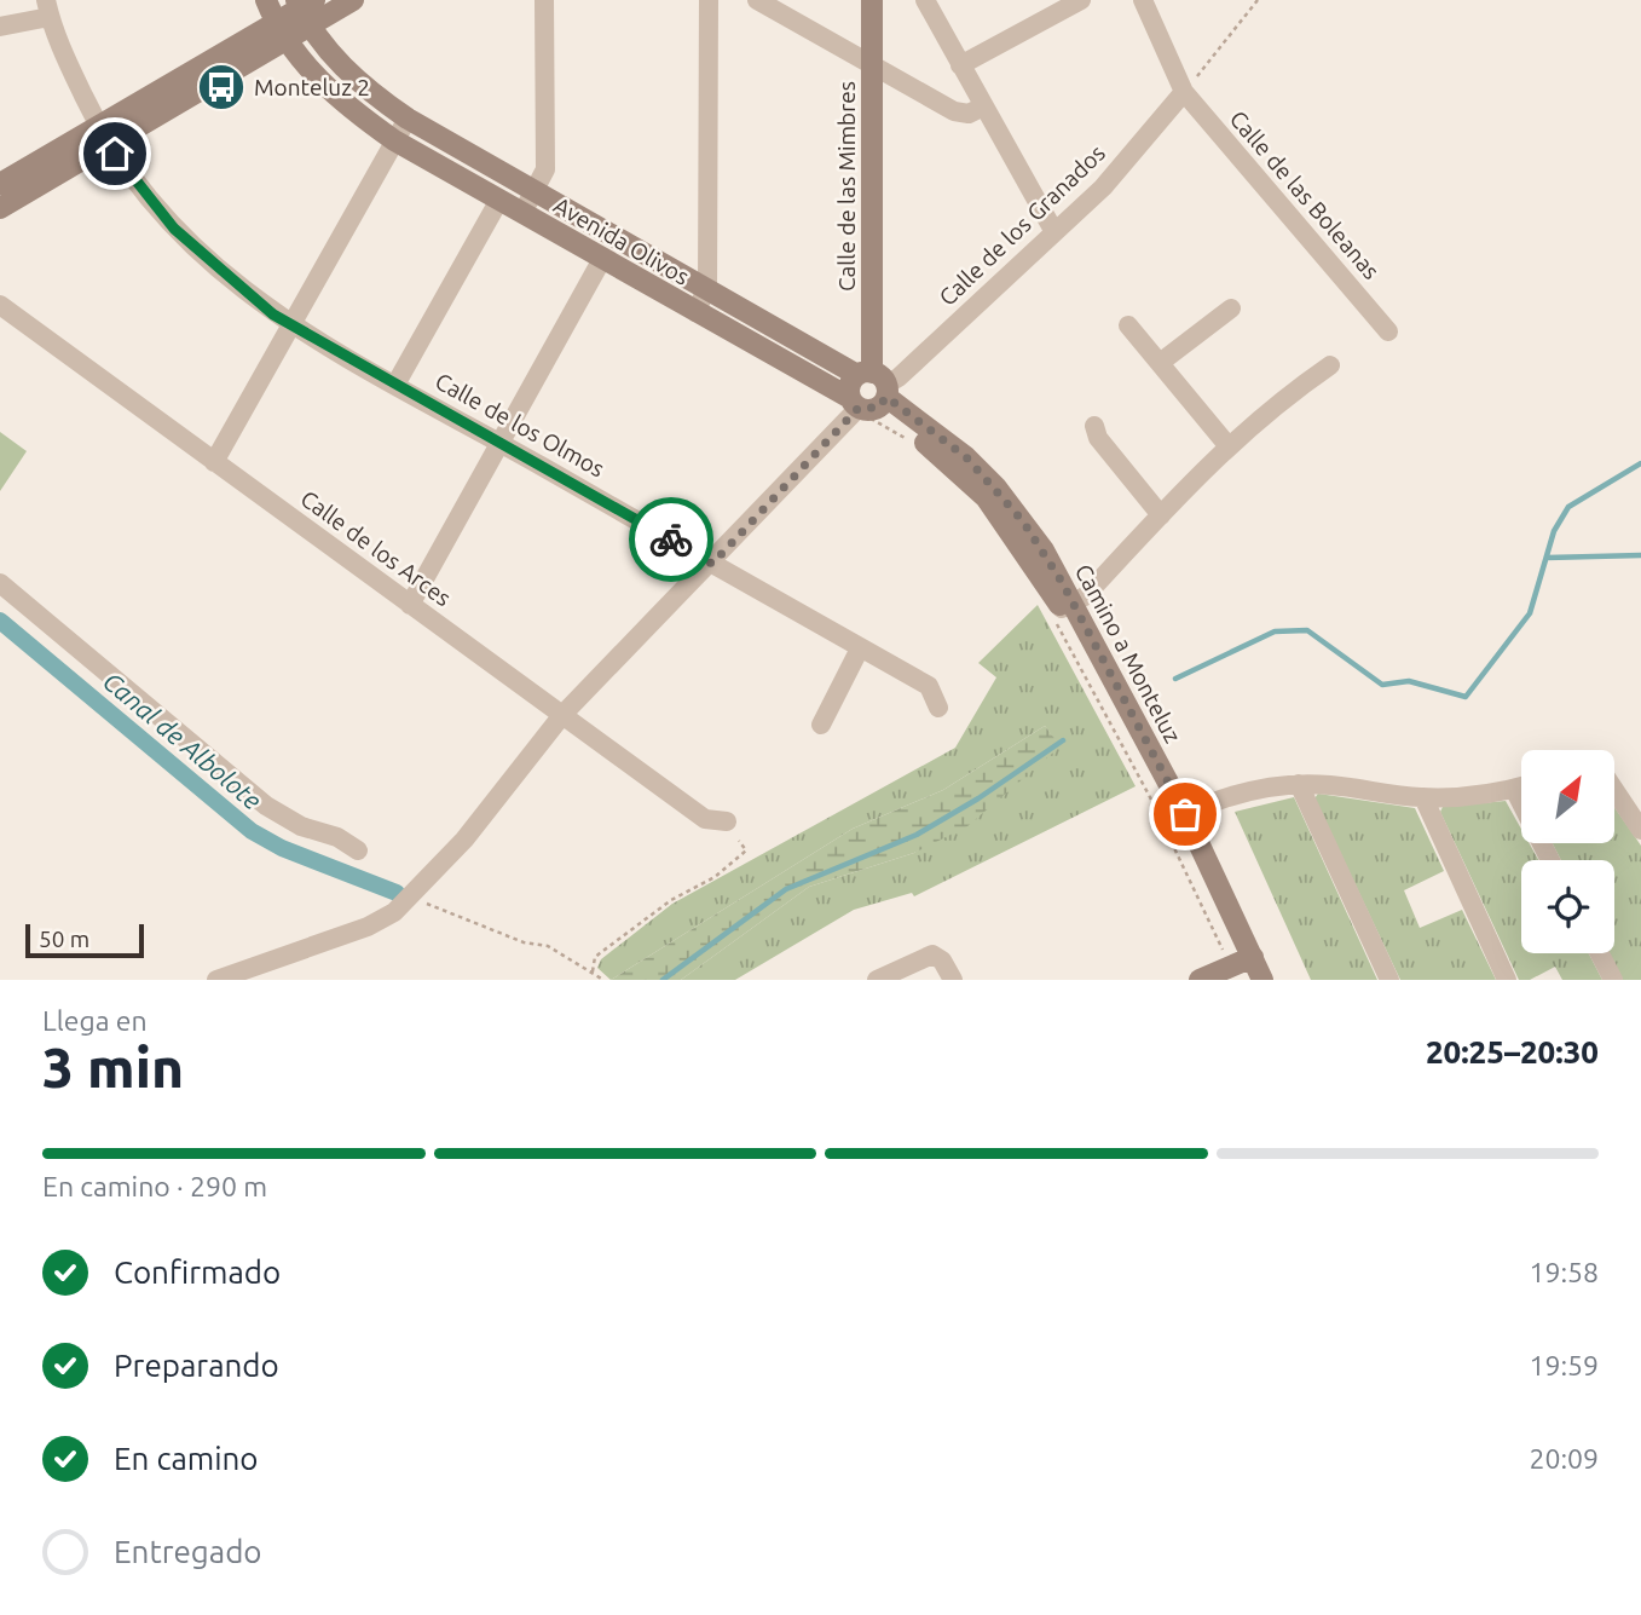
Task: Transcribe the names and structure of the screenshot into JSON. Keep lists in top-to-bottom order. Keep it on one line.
{"streets":{"street":["Calle de las Mimbres","Calle de las Boleanas","Calle de los Granados","Avenida Olivos","Calle de los Olmos","Calle de los Arces","Camino a Monteluz"]},"crossings":[["Calle de las Mimbres","Calle de los Granados"],["Calle de las Mimbres","Avenida Olivos"],["Calle de las Mimbres","Camino a Monteluz"],["Calle de las Boleanas","Calle de los Granados"],["Calle de los Granados","Avenida Olivos"],["Calle de los Granados","Calle de los Olmos"],["Calle de los Granados","Calle de los Arces"],["Calle de los Granados","Camino a Monteluz"],["Avenida Olivos","Camino a Monteluz"]],"water":["Canal de Albolote"],"places":{"bus stop":["Monteluz 2"]},"scale_bar":"50 m","north":"top right","page":{"scale":"50 m","heading":["3 min","Llega en","20:25–20:30"],"bar":"En camino · 290 m","list":[["Confirmado","19:58"],["Preparando","19:59"],["En camino","20:09"],"Entregado"]}}
